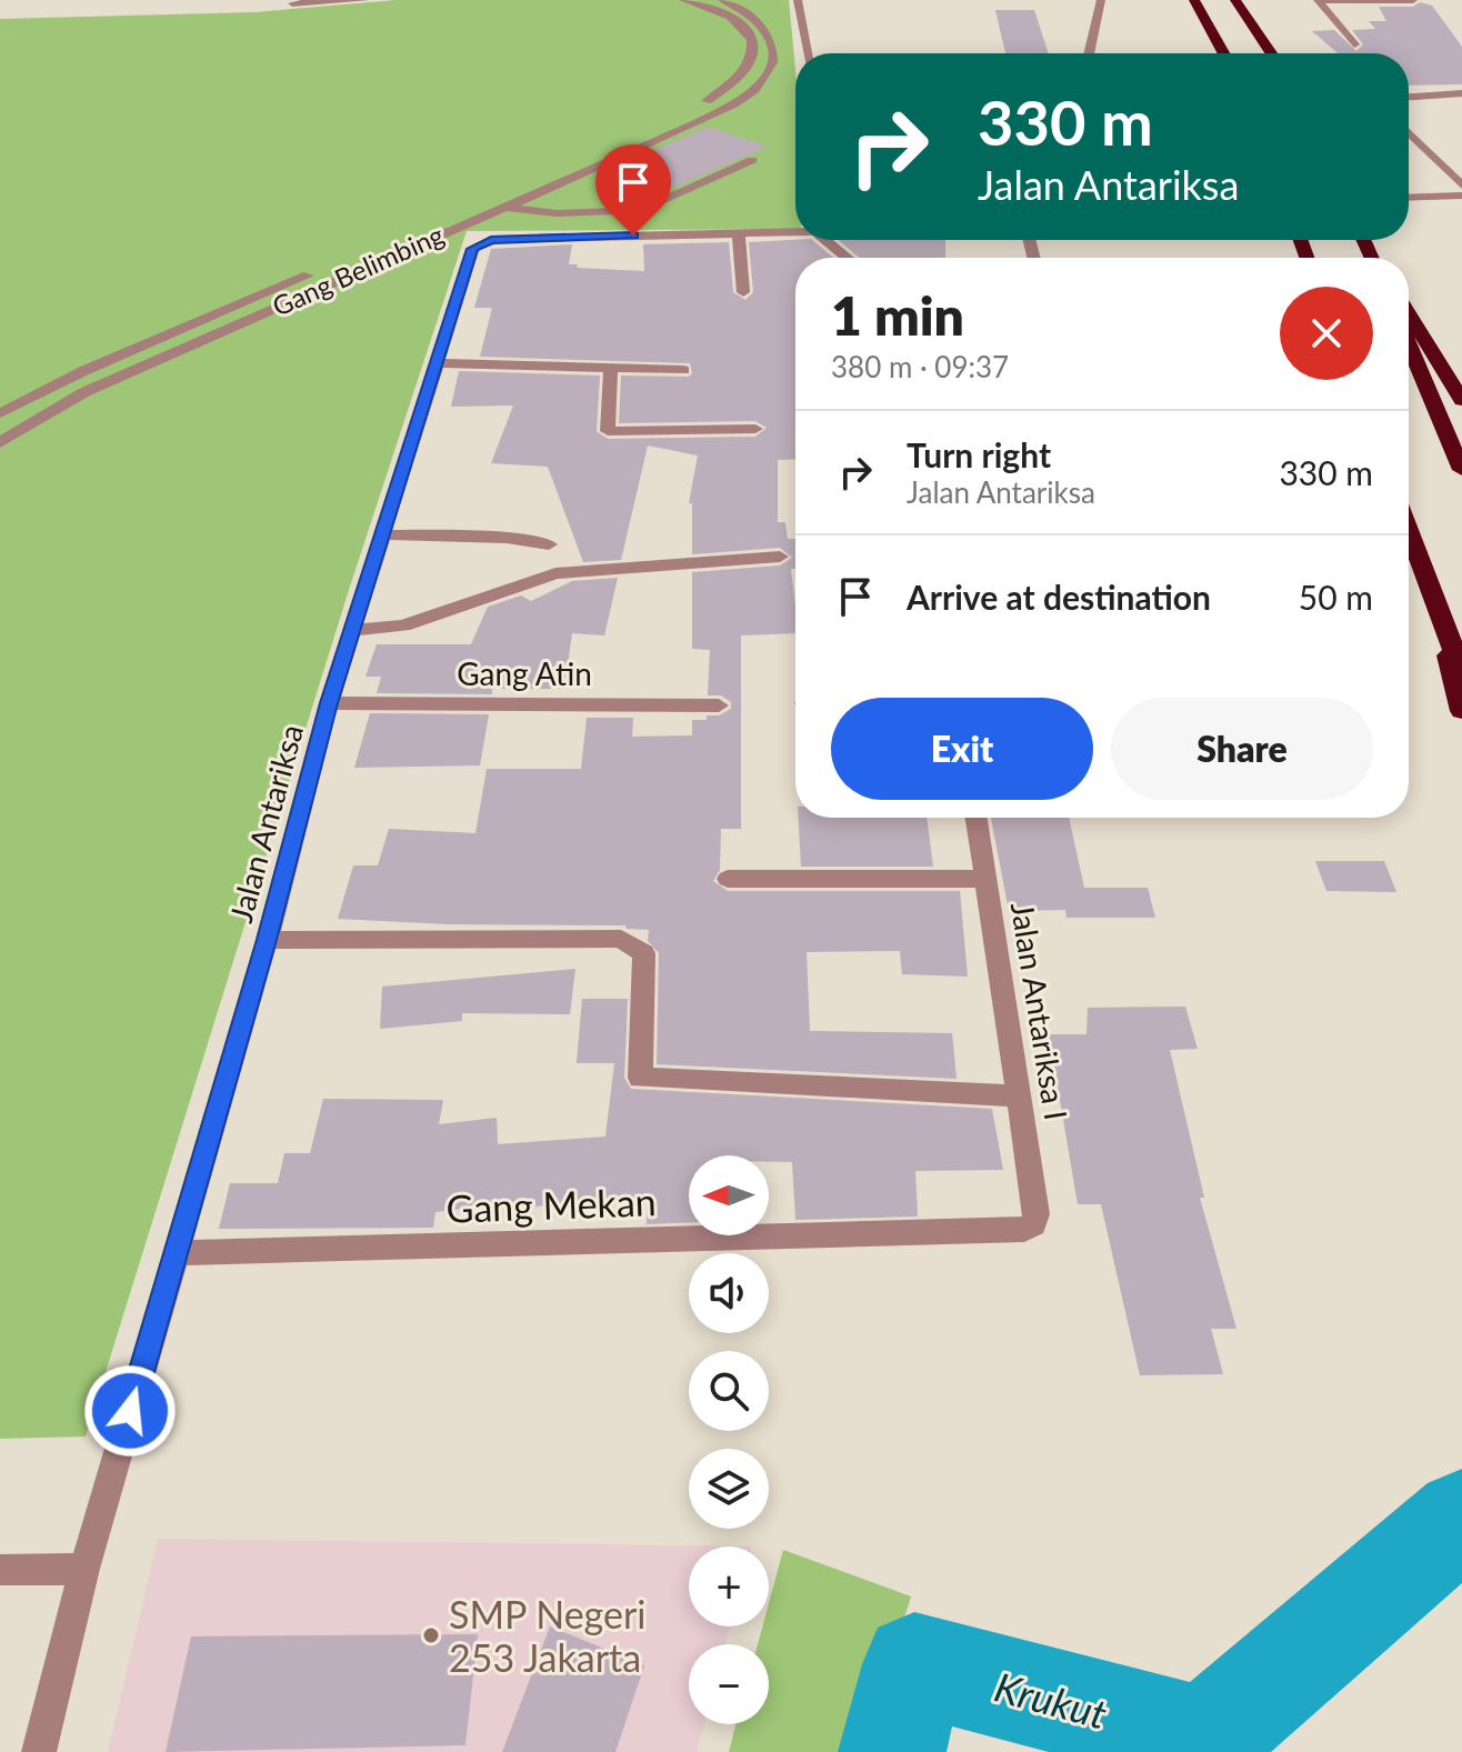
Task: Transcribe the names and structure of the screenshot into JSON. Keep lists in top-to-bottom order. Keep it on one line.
{"streets":{"street":["Gang Belimbing","Gang Atin","Jalan Antariksa","Jalan Antariksa I","Gang Mekan"]},"crossings":[["Gang Atin","Jalan Antariksa"],["Jalan Antariksa","Gang Mekan"],["Jalan Antariksa I","Gang Mekan"]],"water":["Krukut"],"places":["SMP Negeri 253 Jakarta"],"north":"left","page":{"turn":["330 m","Jalan Antariksa"],"heading":["1 min","380 m · 09:37"],"list":[{"name":"Turn right","note":"Jalan Antariksa","value":"330 m"},{"name":"Arrive at destination","value":"50 m"}],"buttons":["Exit","Share"],"map_buttons":["+","−"]}}
